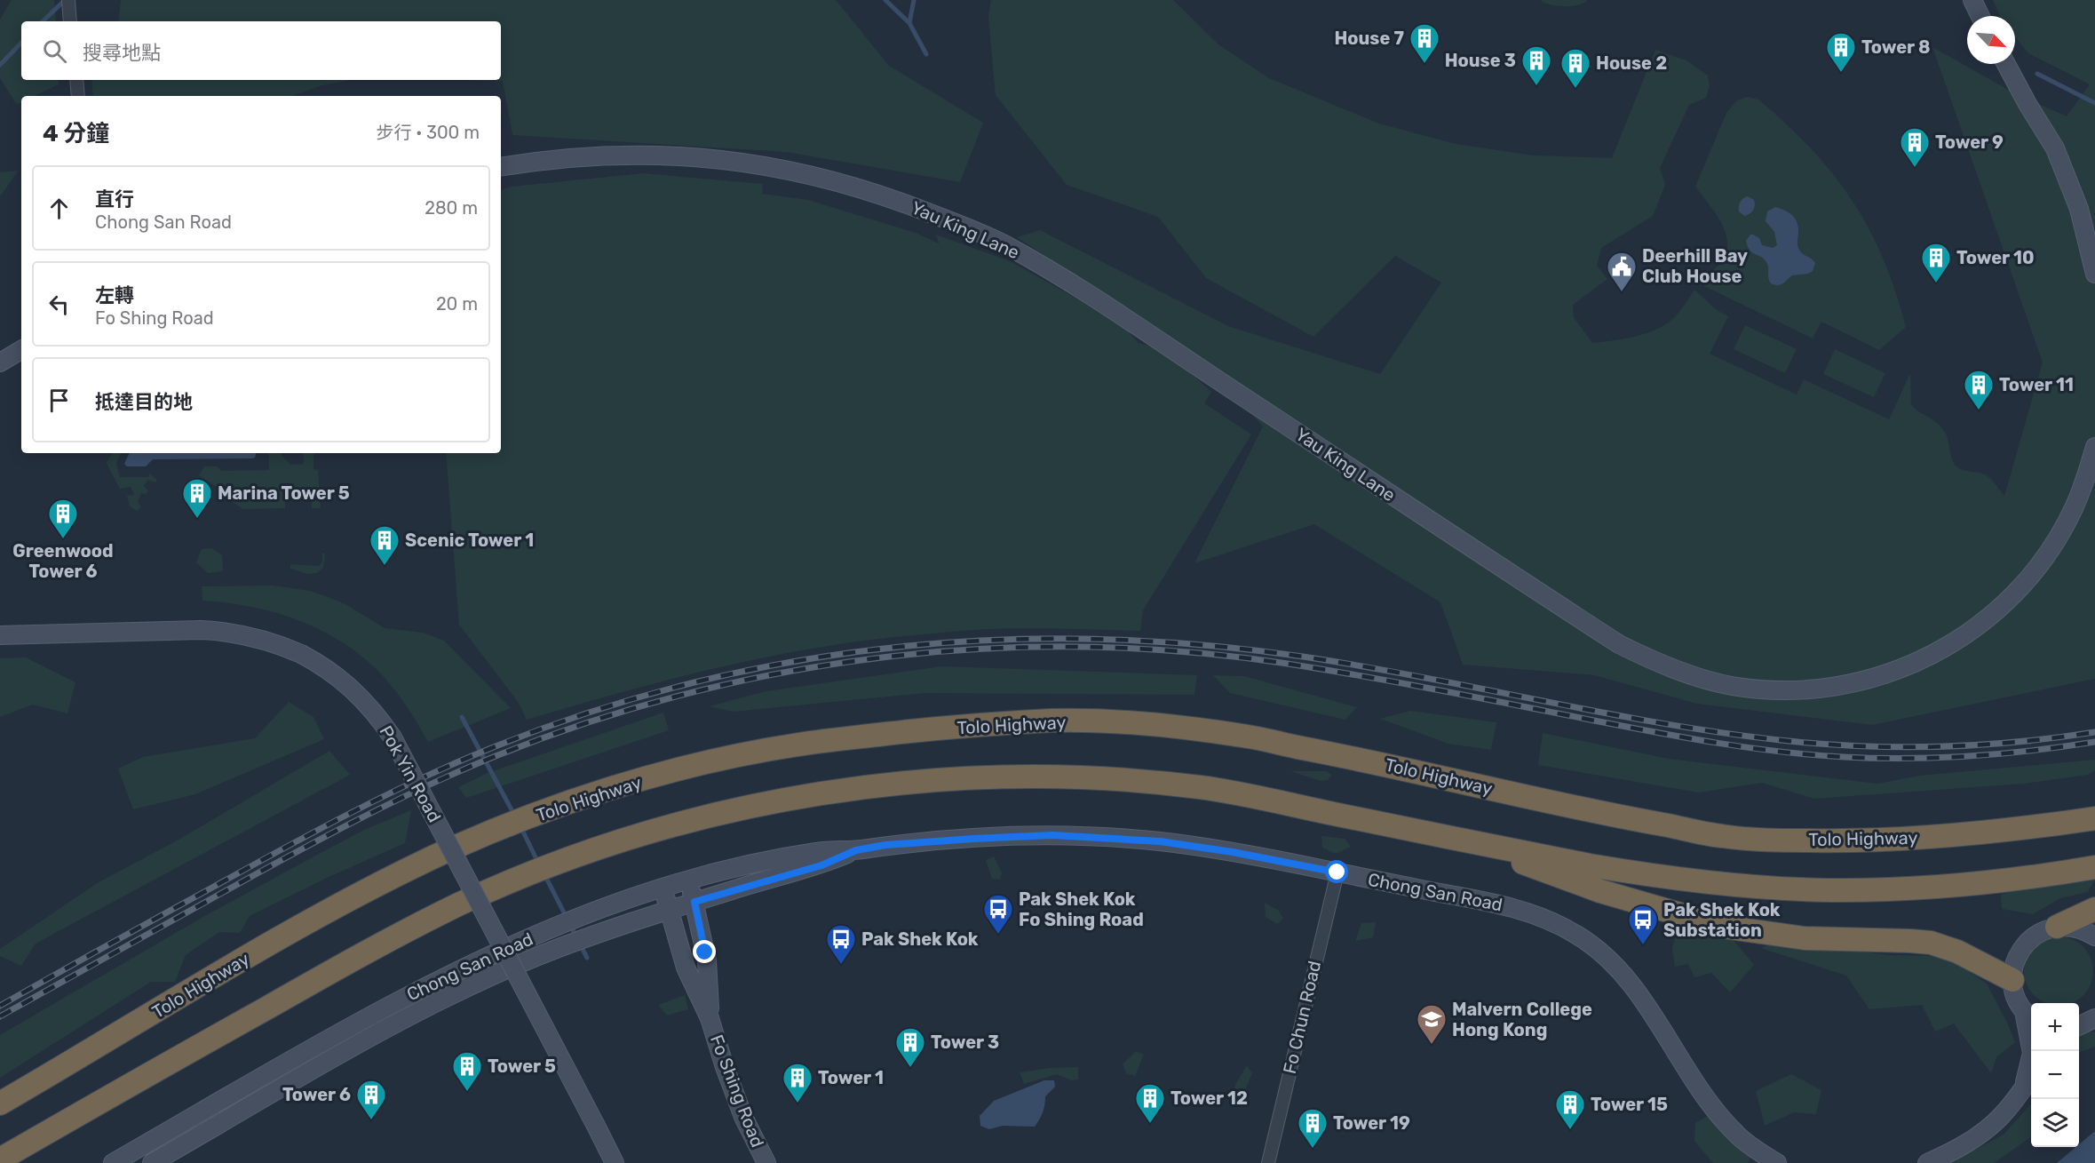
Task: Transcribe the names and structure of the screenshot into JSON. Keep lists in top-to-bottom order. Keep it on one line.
{"streets":{"highway":["Tolo Highway"],"street":["Yau King Lane","Pok Yin Road","Chong San Road","Fo Chun Road","Fo Shing Road"]},"crossings":[["Chong San Road","Fo Chun Road"],["Chong San Road","Fo Shing Road"]],"places":{"building":["House 7","Tower 8","House 3","House 2","Tower 9","Tower 10","Tower 11","Marina Tower 5","Greenwood Tower 6","Scenic Tower 1","Tower 3","Tower 5","Tower 1","Tower 6","Tower 12","Tower 15","Tower 19"],"public building":["Deerhill Bay Club House"],"bus stop":["Pak Shek Kok Fo Shing Road","Pak Shek Kok Substation","Pak Shek Kok"],"school or university":["Malvern College Hong Kong"]},"north":"bottom right","page":{"search":"搜尋地點","heading":["4 分鐘","步行 · 300 m"],"list":[["直行","Chong San Road","280 m"],["左轉","Fo Shing Road","20 m"],"抵達目的地"],"map_buttons":["+","−"]}}
